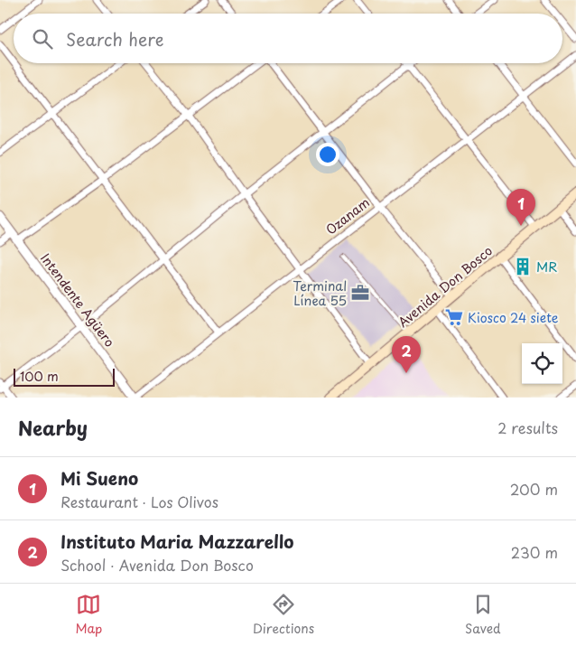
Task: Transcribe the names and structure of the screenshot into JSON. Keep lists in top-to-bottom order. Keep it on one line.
{"streets":{"main road":["Avenida Don Bosco"],"street":["Ozanam","Intendente Agüero"]},"crossings":[["Ozanam","Intendente Agüero"]],"places":{"building":["MR"],"office":["Terminal Línea 55"],"supermarket":["Kiosco 24 siete"]},"scale_bar":"100 m","page":{"search":"Search here","pins":["1","2"],"scale":"100 m","heading":["Nearby","2 results"],"list":[{"mark":"1","name":"Mi Sueno","note":"Restaurant · Los Olivos","value":"200 m"},{"mark":"2","name":"Instituto Maria Mazzarello","note":"School · Avenida Don Bosco","value":"230 m"}],"nav":["Map","Directions","Saved"]}}
